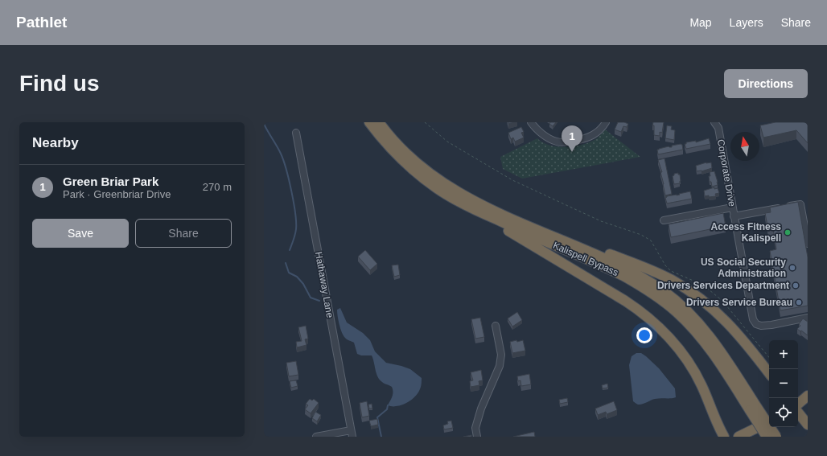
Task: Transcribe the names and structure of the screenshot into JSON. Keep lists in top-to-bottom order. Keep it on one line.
{"streets":{"highway":["Kalispell Bypass"],"street":["Corporate Drive","Hathaway Lane"]},"places":["Access Fitness Kalispell","US Social Security Administration","Drivers Services Department","Drivers Service Bureau"],"north":"top","page":{"header":"Pathlet","nav":["Map","Layers","Share"],"buttons":["Directions",["Save","Share"]],"title":"Find us","heading":"Nearby","pins":"1","list":[{"mark":"1","name":"Green Briar Park","note":"Park · Greenbriar Drive","value":"270 m"}],"map_buttons":["+","−"]}}
